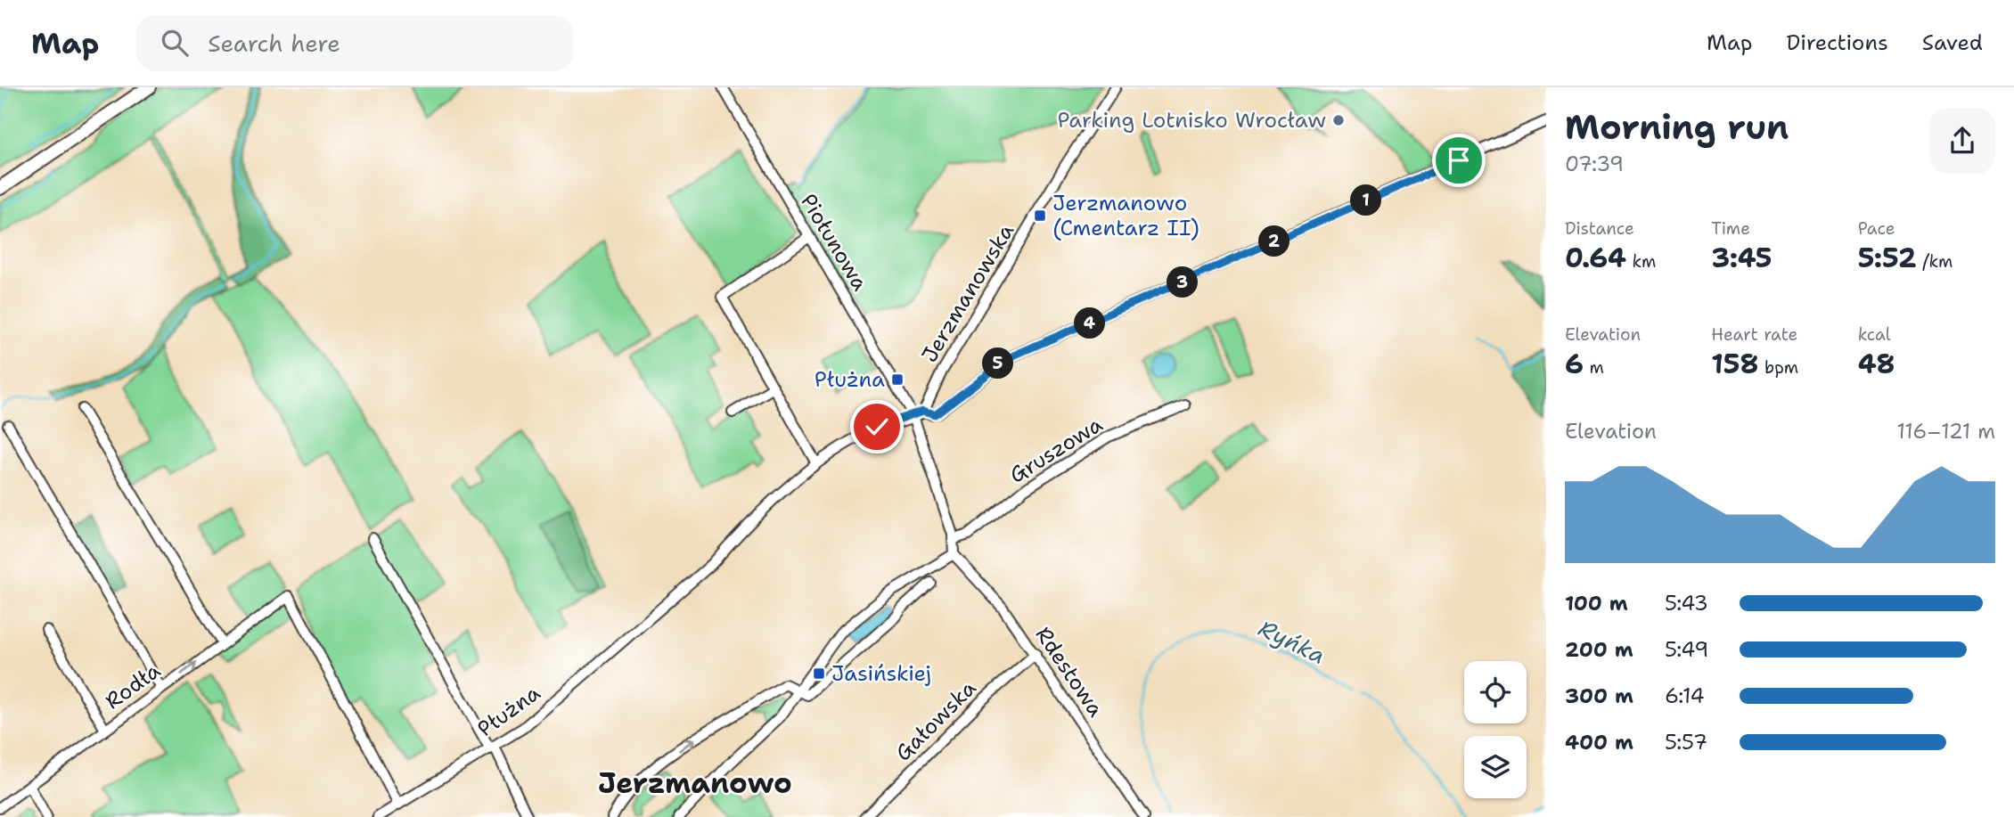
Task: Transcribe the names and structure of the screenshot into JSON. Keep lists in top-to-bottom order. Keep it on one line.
{"streets":{"street":["Piołunowa","Jerzmanowska","Gruszowa","Rdestowa","Rodła","Płużna","Gałowska"]},"crossings":[["Piołunowa","Płużna"],["Rdestowa","Gałowska"],["Rodła","Płużna"]],"districts":["Jerzmanowo"],"water":["Ryńka"],"places":{"other":["Parking Lotnisko Wrocław"],"transit":["Jerzmanowo (Cmentarz II)","Płużna","Jasińskiej"]},"page":{"header":"Map","search":"Search here","nav":["Map","Directions","Saved"],"heading":["Morning run","07:39"],"pins":["1","2","3","4","5"],"stats":[["Distance","0.64 km"],["Time","3:45"],["Pace","5:52 /km"],["Elevation","6 m"],["Heart rate","158 bpm"],["kcal","48"]],"chart":["Elevation","116–121 m"],"list":[{"name":"100 m","note":"5:43"},{"name":"200 m","note":"5:49"},{"name":"300 m","note":"6:14"},{"name":"400 m","note":"5:57"}]}}
